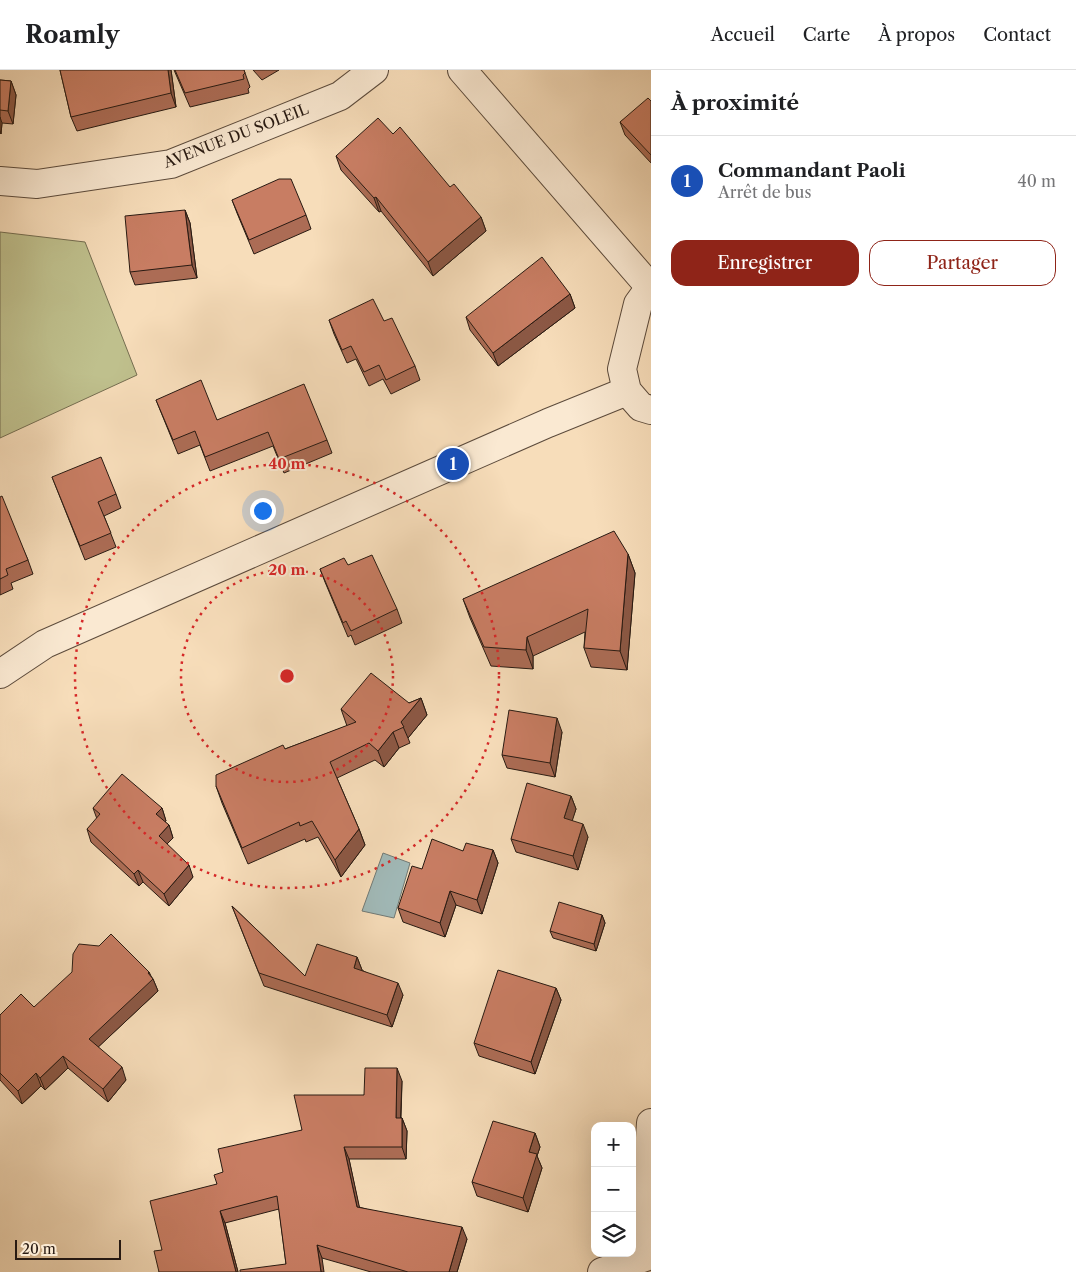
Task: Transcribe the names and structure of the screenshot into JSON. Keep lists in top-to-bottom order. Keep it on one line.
{"streets":{"street":["AVENUE DU SOLEIL"]},"scale_bar":"20 m","page":{"header":"Roamly","nav":["Accueil","Carte","À propos","Contact"],"heading":"À proximité","list":[{"mark":"1","name":"Commandant Paoli","note":"Arrêt de bus","value":"40 m"}],"buttons":["Enregistrer","Partager"],"pins":"1","map_buttons":["+","−"],"scale":"20 m"},"rings":["40 m","20 m"]}
